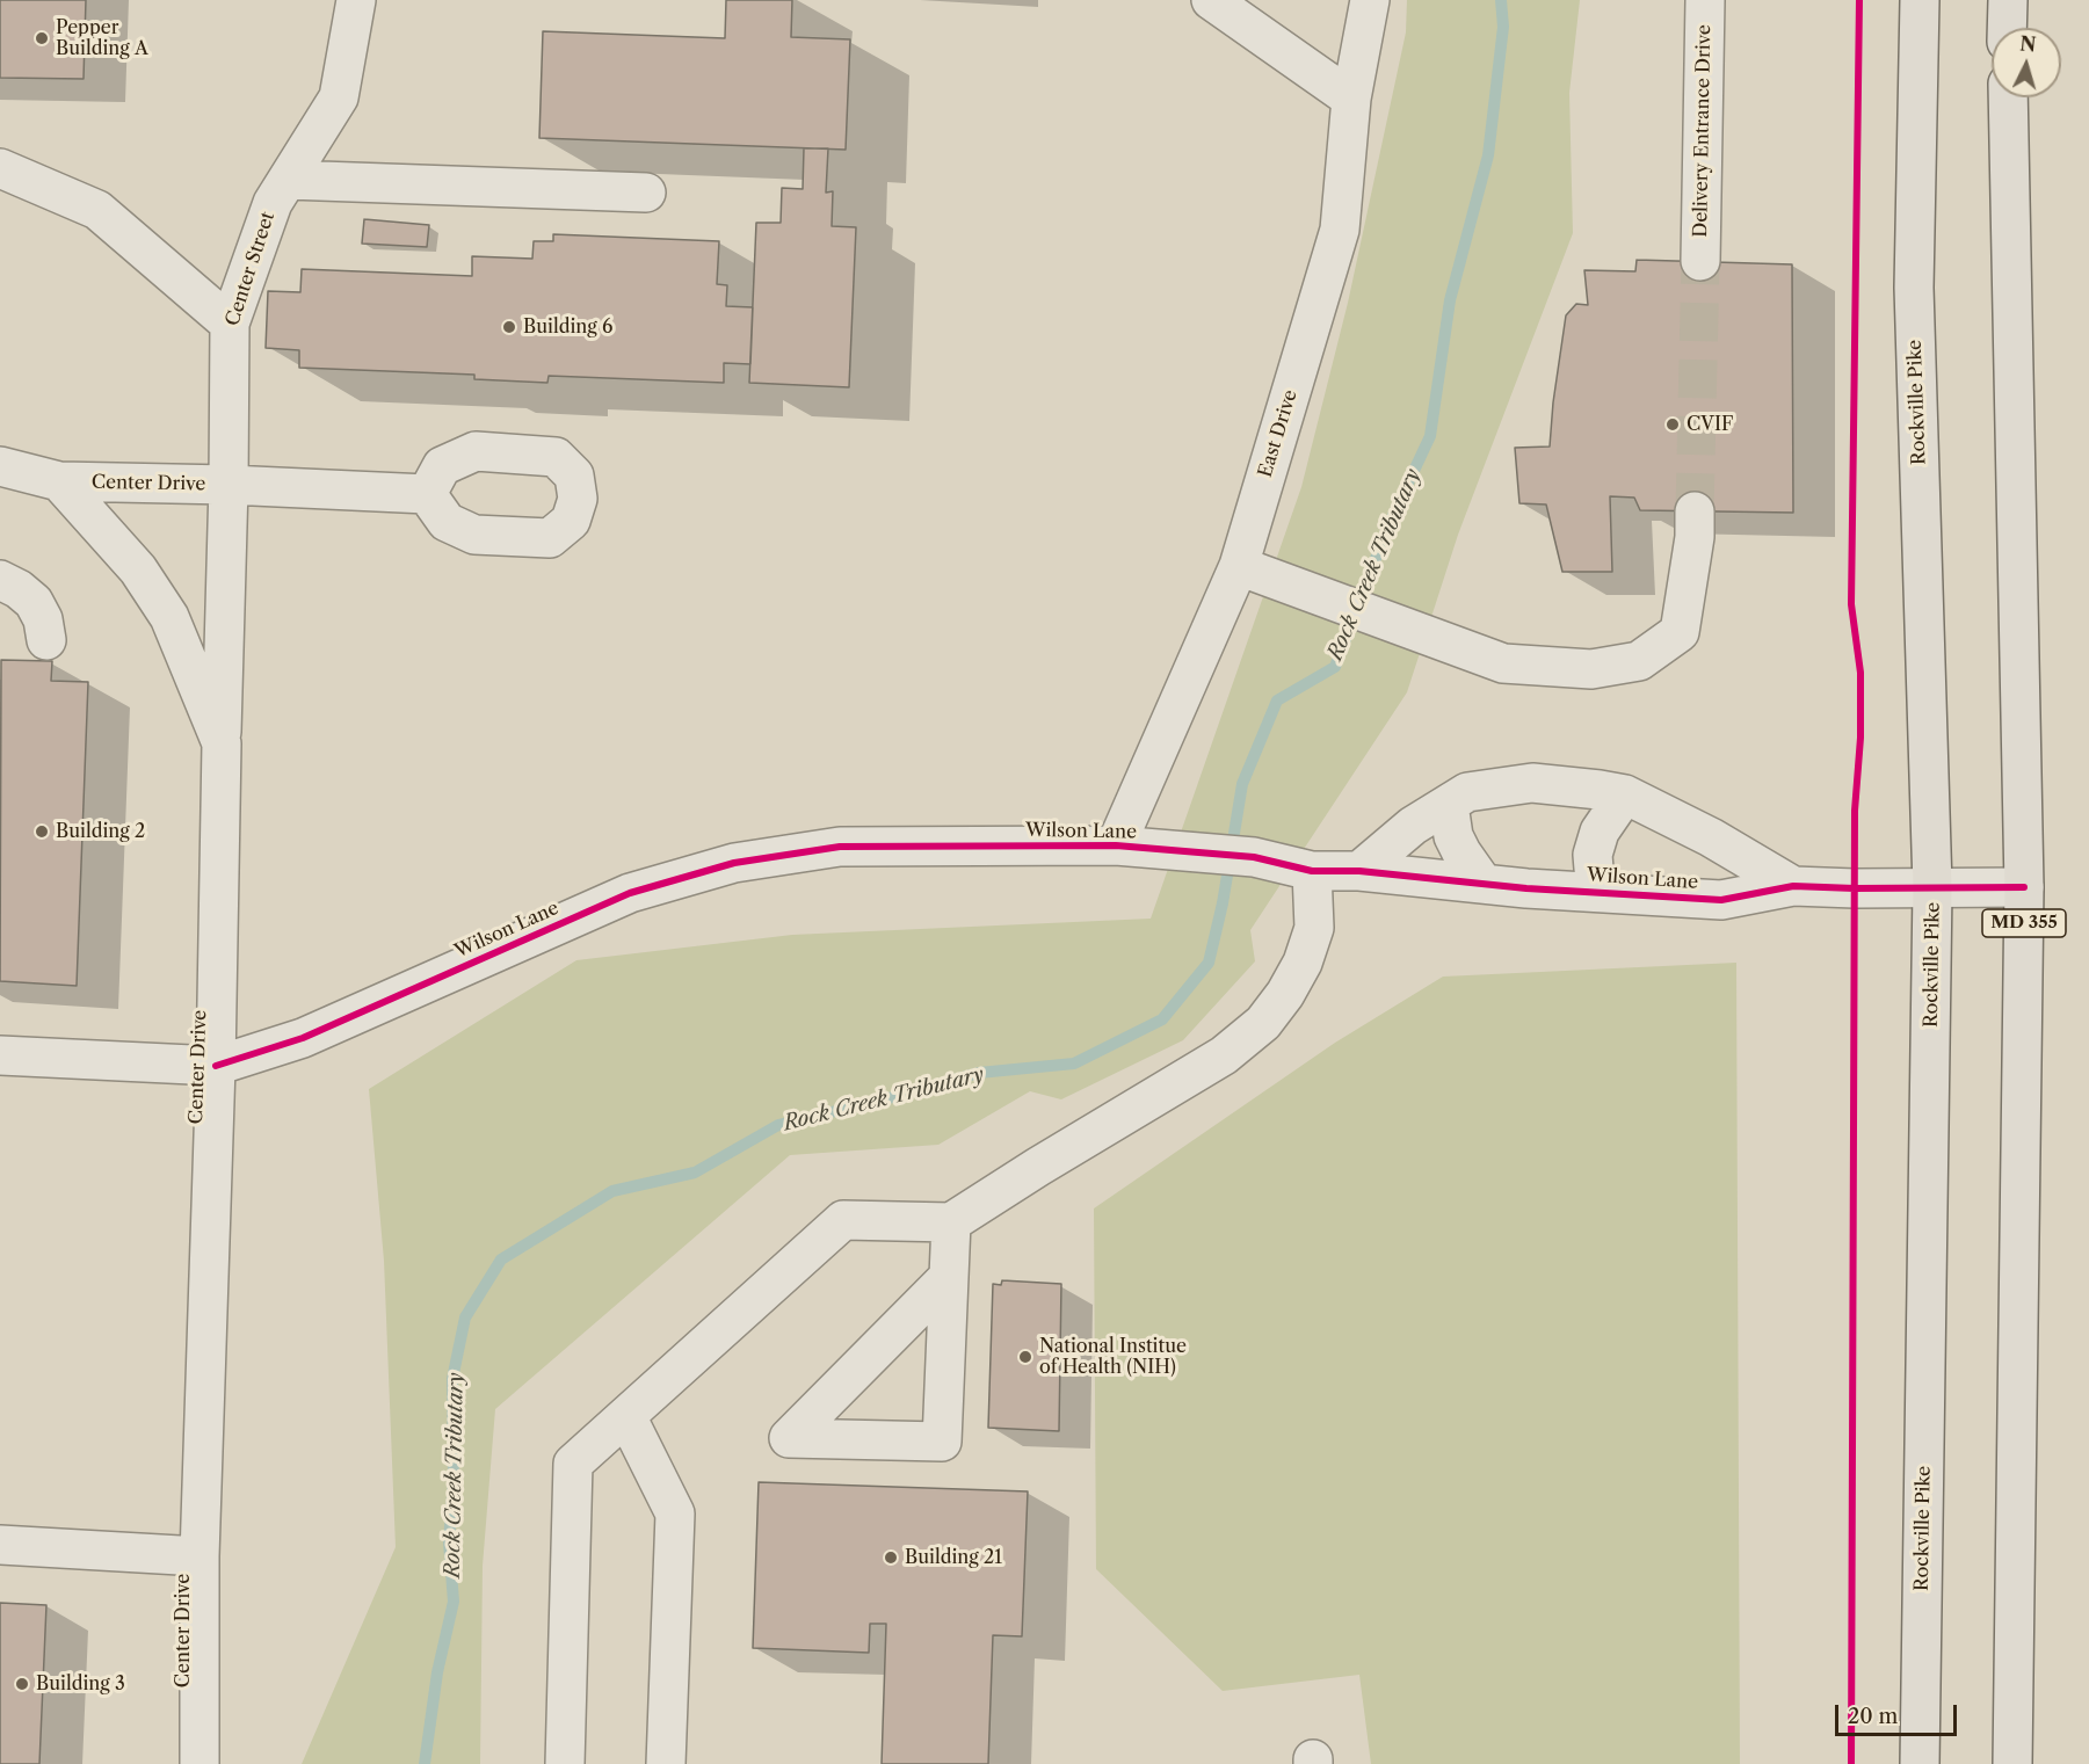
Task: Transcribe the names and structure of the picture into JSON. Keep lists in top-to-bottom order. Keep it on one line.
{"streets":{"main road":["Rockville Pike","MD 355"],"street":["Delivery Entrance Drive","Center Street","East Drive","Center Drive","Wilson Lane"]},"crossings":[["Center Street","Center Drive"],["Rockville Pike","Wilson Lane"],["East Drive","Wilson Lane"],["Center Drive","Wilson Lane"],["Wilson Lane","MD 355"]],"water":["Rock Creek Tributary"],"places":["Pepper Building A","Building 6","CVIF","Building 2","National Institue of Health (NIH)","Building 21","Building 3"],"scale_bar":"20 m","north":"top"}
